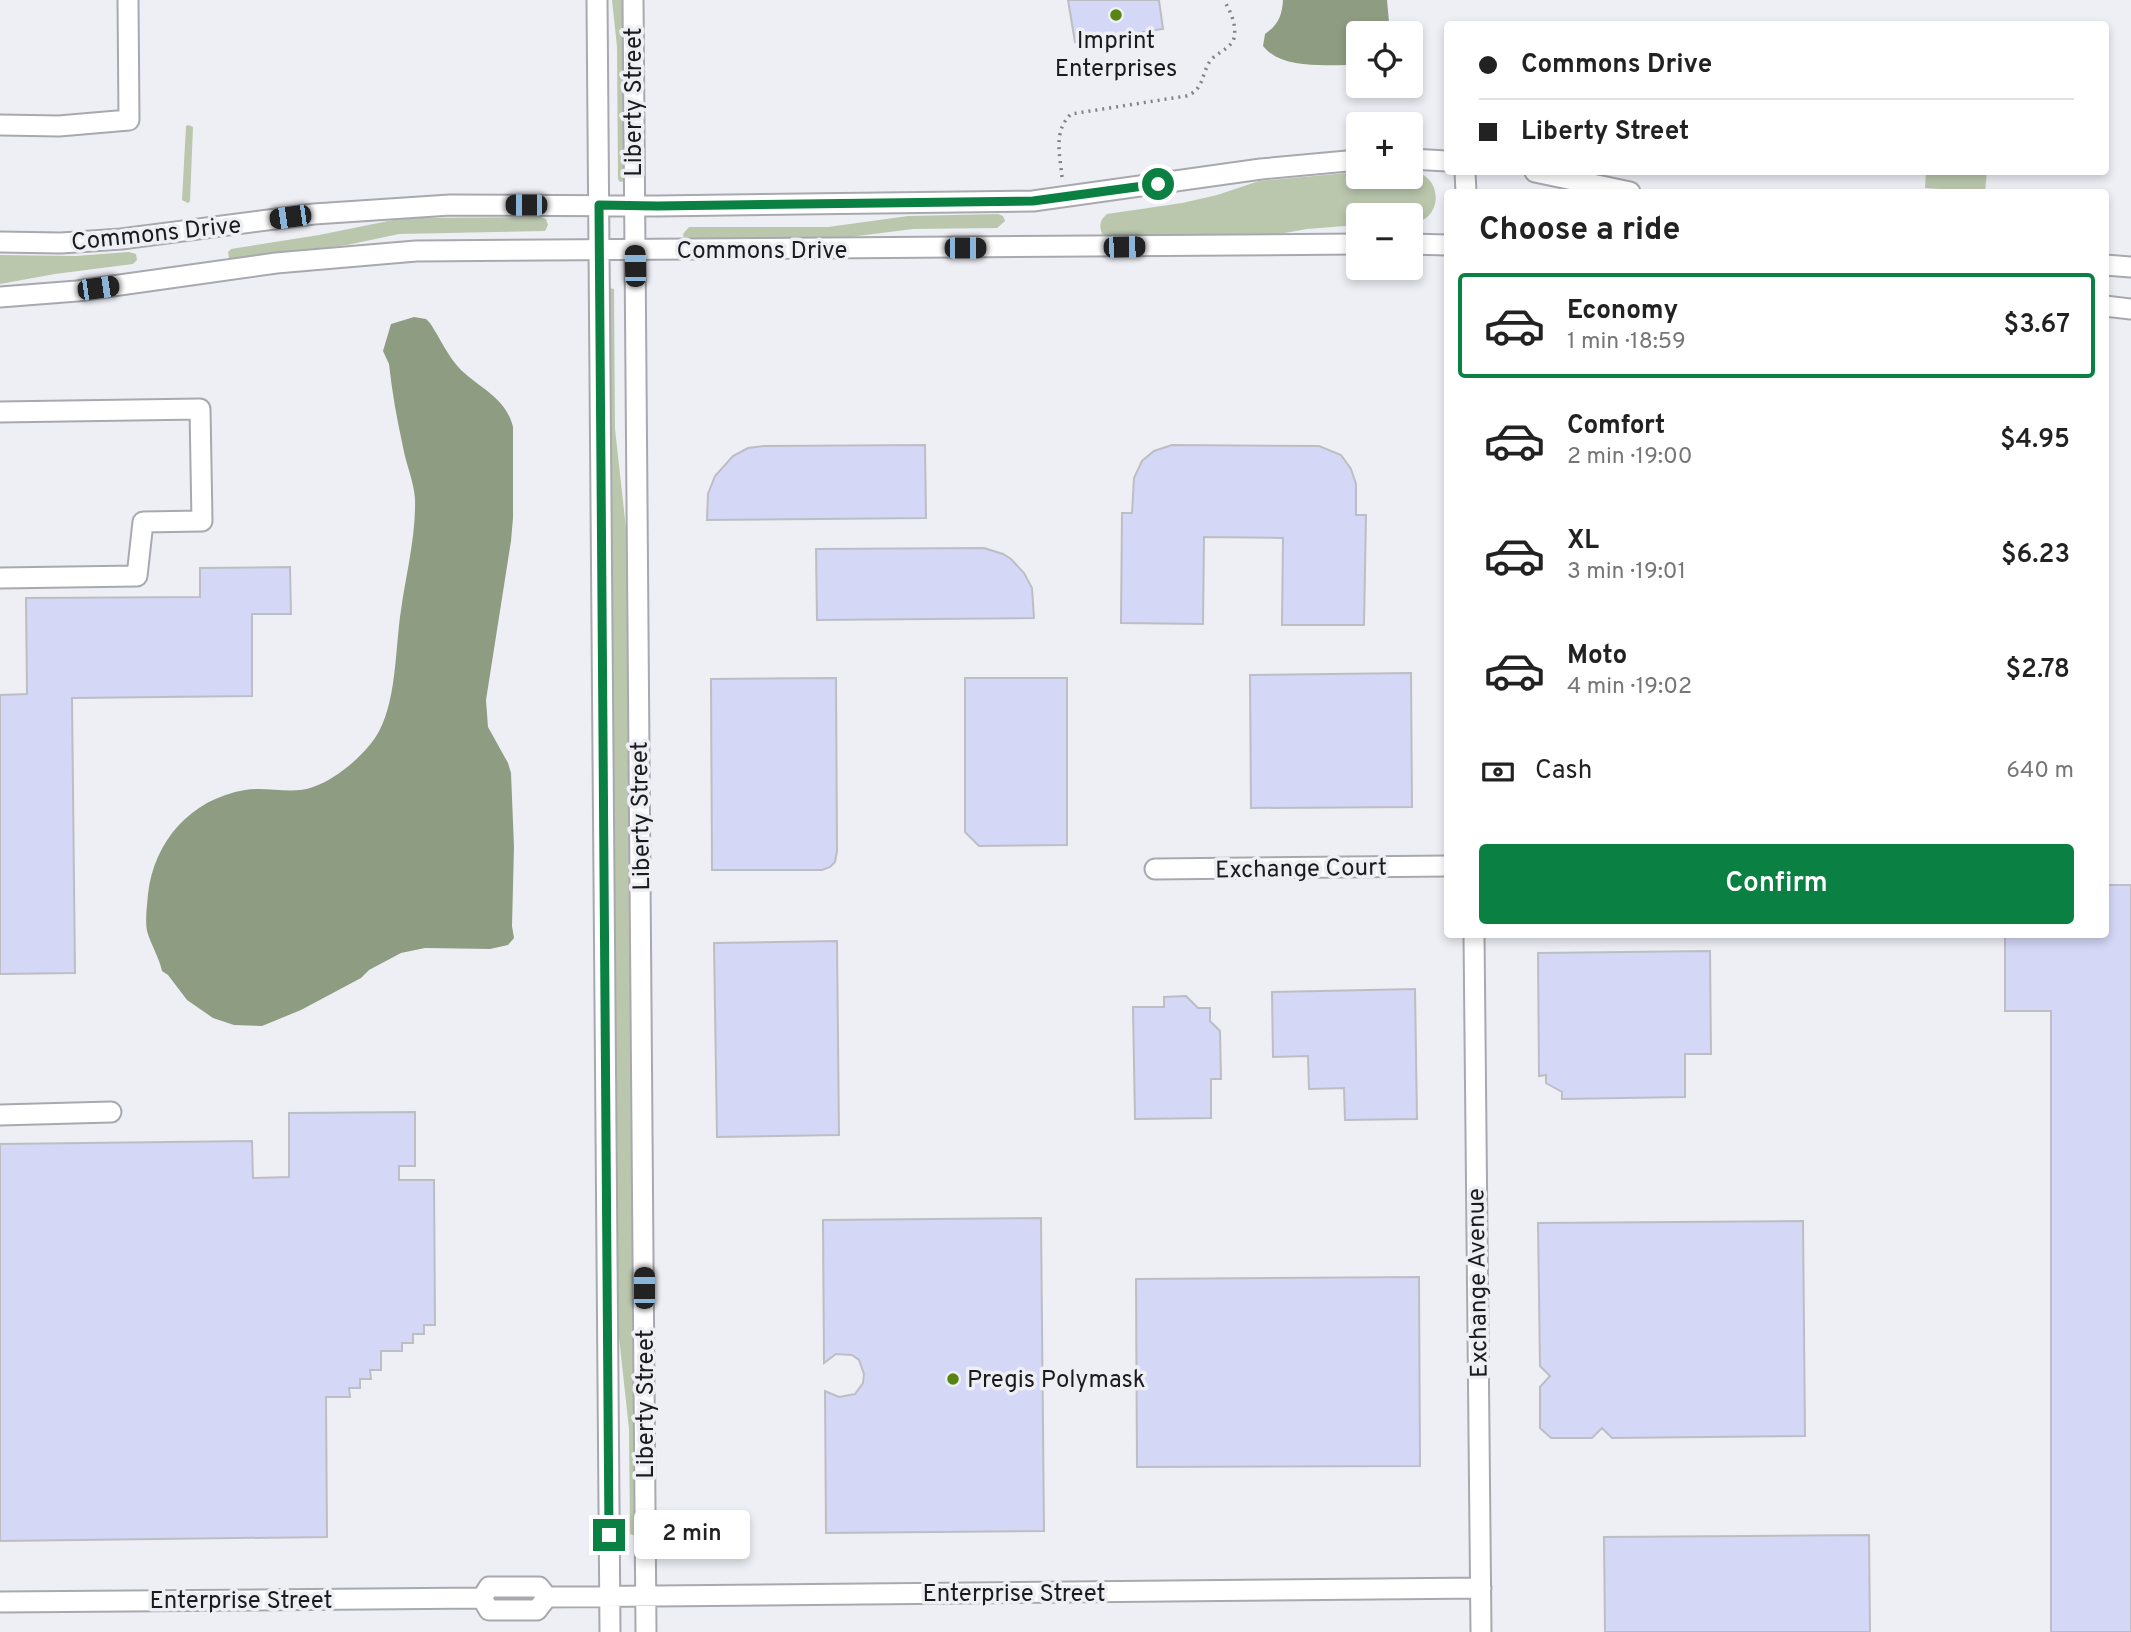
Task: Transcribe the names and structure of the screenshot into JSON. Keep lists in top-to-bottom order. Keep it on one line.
{"streets":{"street":["Liberty Street","Commons Drive","Exchange Court","Exchange Avenue","Enterprise Street"]},"crossings":[["Liberty Street","Commons Drive"],["Liberty Street","Enterprise Street"],["Exchange Avenue","Enterprise Street"]],"places":["Imprint Enterprises","Pregis Polymask"],"page":{"map_buttons":["+","−"],"banner":["Commons Drive","Liberty Street"],"heading":"Choose a ride","list":[{"name":"Economy","note":"1 min · 18:59","value":"$3.67"},{"name":"Comfort","note":"2 min · 19:00","value":"$4.95"},{"name":"XL","note":"3 min · 19:01","value":"$6.23"},{"name":"Moto","note":"4 min · 19:02","value":"$2.78"}],"pay":["Cash","640 m"],"buttons":"Confirm","bubble":"2 min"}}
